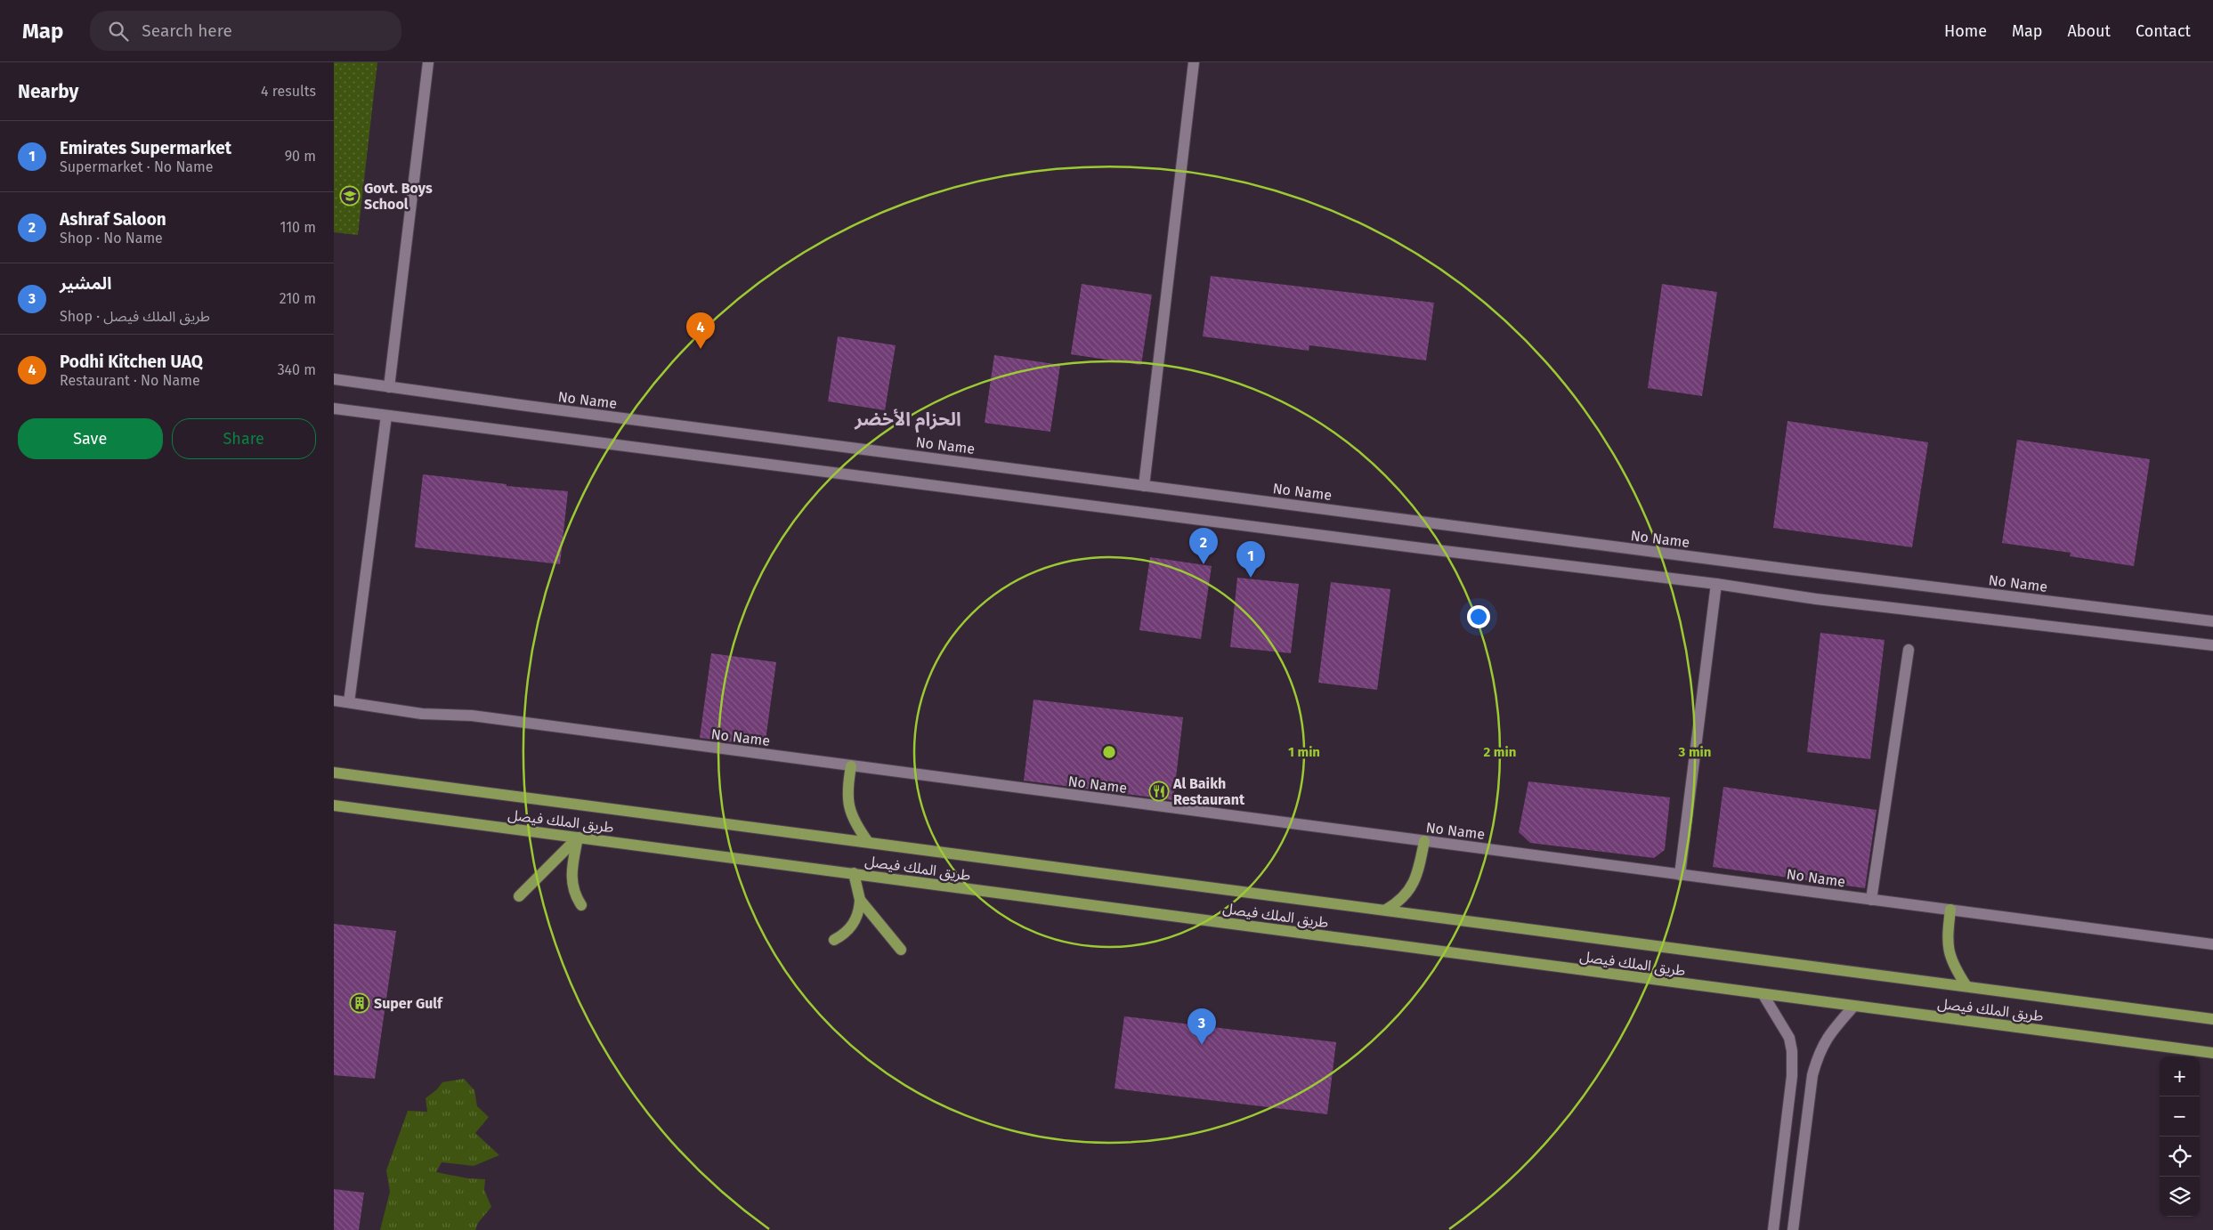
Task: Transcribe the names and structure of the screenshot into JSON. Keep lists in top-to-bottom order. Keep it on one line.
{"streets":{"main road":["طريق الملك فيصل"],"street":["No Name"]},"districts":["الحزام الأخضر"],"places":{"school or university":["Govt. Boys School"],"restaurant":["Al Baikh Restaurant"],"building":["Super Gulf"]},"page":{"header":"Map","search":"Search here","nav":["Home","Map","About","Contact"],"heading":["Nearby","4 results"],"list":[{"mark":"1","name":"Emirates Supermarket","note":"Supermarket · No Name","value":"90 m"},{"mark":"2","name":"Ashraf Saloon","note":"Shop · No Name","value":"110 m"},{"mark":"3","name":"المشير","note":"Shop · طريق الملك فيصل","value":"210 m"},{"mark":"4","name":"Podhi Kitchen UAQ","note":"Restaurant · No Name","value":"340 m"}],"pins":["4","2","1","3"],"buttons":["Save","Share"],"map_buttons":["+","−"]},"rings":["1 min","2 min","3 min"]}
